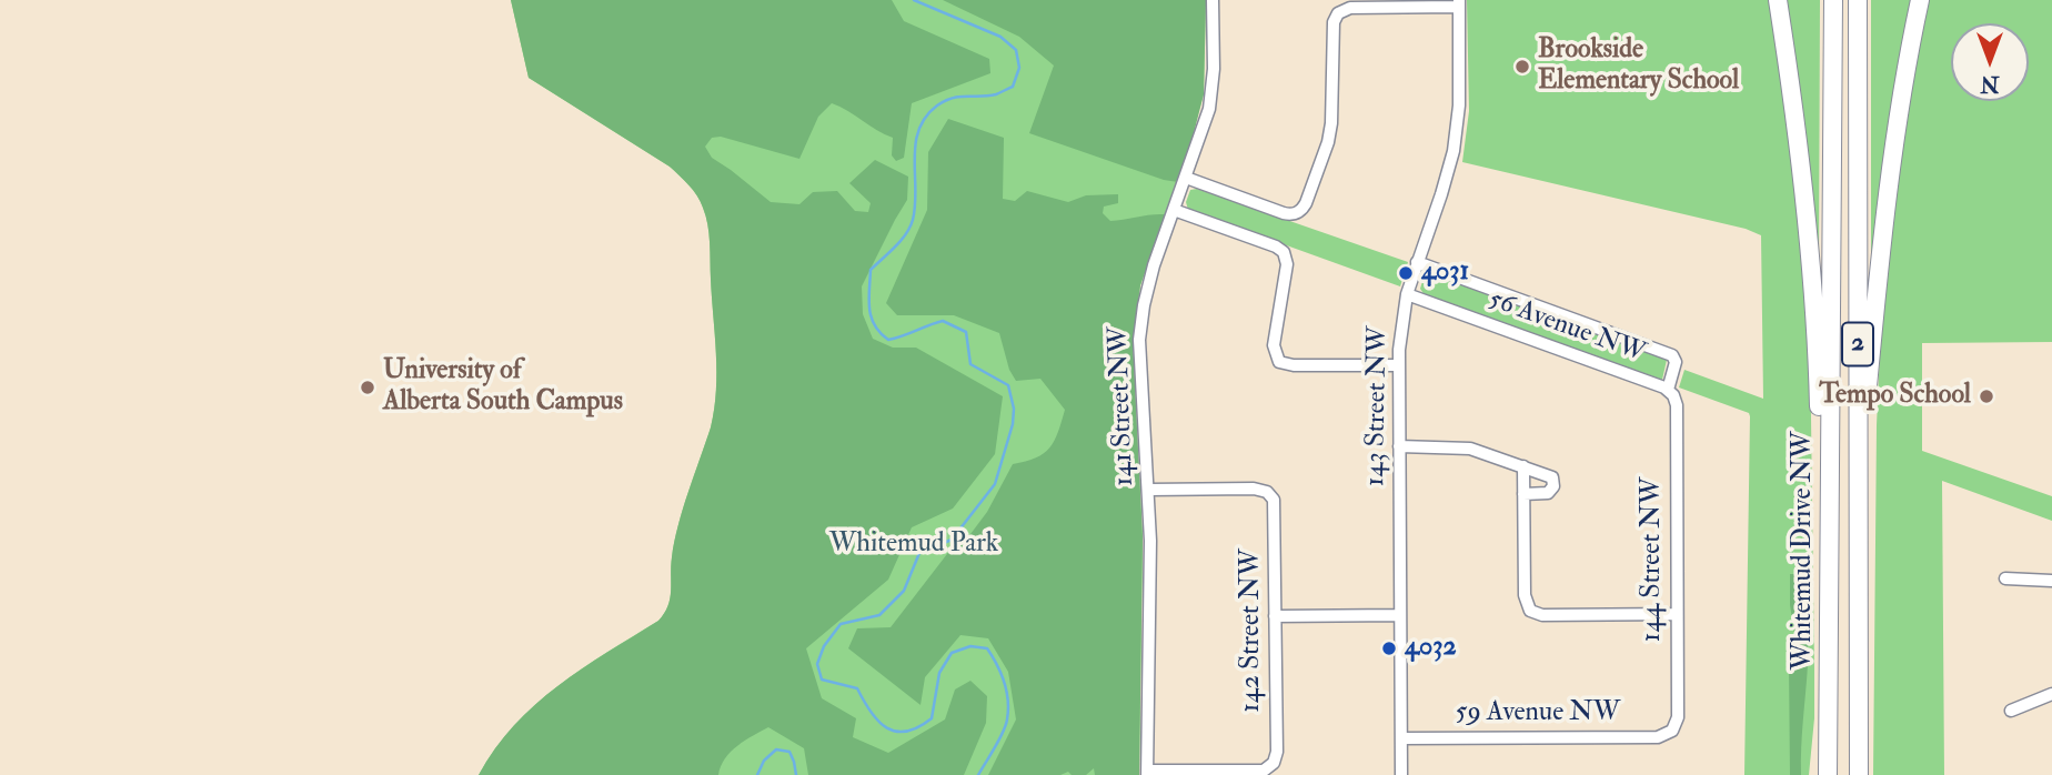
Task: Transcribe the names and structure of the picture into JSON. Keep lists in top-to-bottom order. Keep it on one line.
{"streets":{"highway":["2","Whitemud Drive NW"],"street":["56 Avenue NW","141 Street NW","143 Street NW","144 Street NW","142 Street NW","59 Avenue NW"]},"crossings":[["56 Avenue NW","143 Street NW"],["56 Avenue NW","144 Street NW"],["141 Street NW","142 Street NW"],["143 Street NW","59 Avenue NW"],["144 Street NW","59 Avenue NW"]],"parks":["Whitemud Park"],"places":["Brookside Elementary School","4031","University of Alberta South Campus","Tempo School","4032"],"north":"bottom"}
